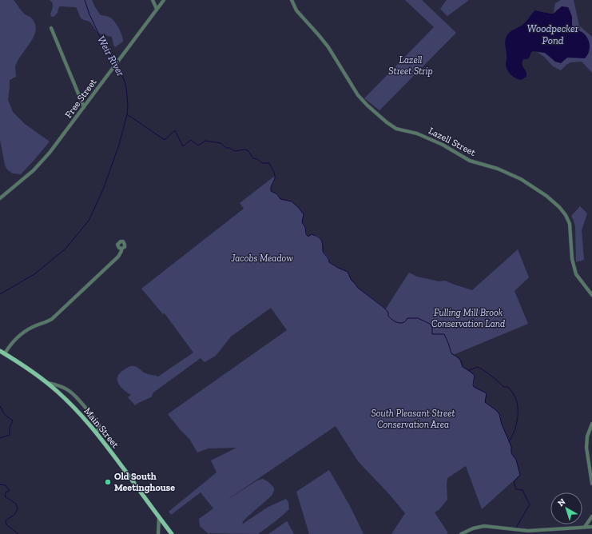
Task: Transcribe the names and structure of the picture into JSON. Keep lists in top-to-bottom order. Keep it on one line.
{"streets":{"main road":["Main Street"],"street":["Free Street","Lazell Street"]},"water":["Woodpecker Pond","Weir River"],"parks":["Lazell Street Strip","Jacobs Meadow","Fulling Mill Brook Conservation Land","South Pleasant Street Conservation Area"],"places":["Old South Meetinghouse"],"north":"top left"}
